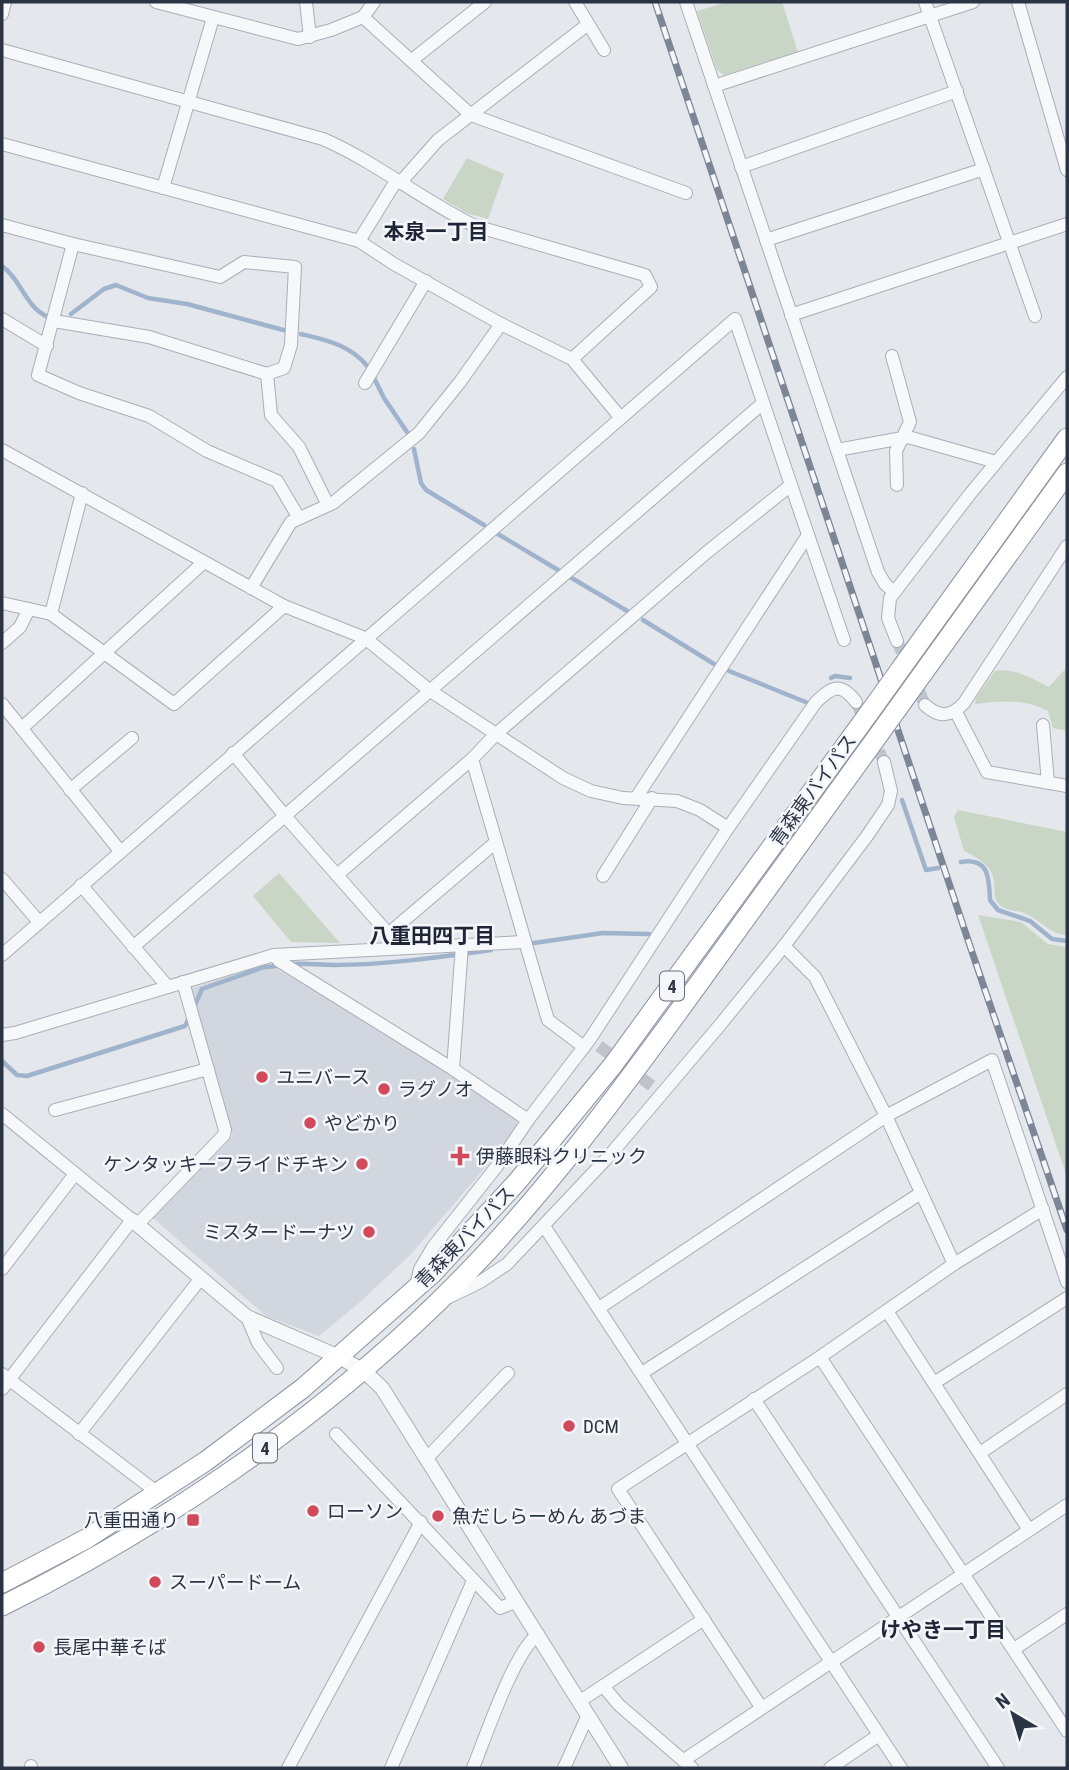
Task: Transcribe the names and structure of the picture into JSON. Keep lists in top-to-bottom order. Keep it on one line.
{"streets":{"highway":["青森東バイパス","4"]},"districts":["本泉一丁目","八重田四丁目","けやき一丁目"],"places":{"other":["ユニバース","ラグノオ","やどかり","ケンタッキーフライドチキン","ミスタードーナツ","DCM","ローソン","魚だしらーめん あづま","スーパードーム","長尾中華そば"],"health":["伊藤眼科クリニック"],"transit":["八重田通り"]},"north":"top left"}
